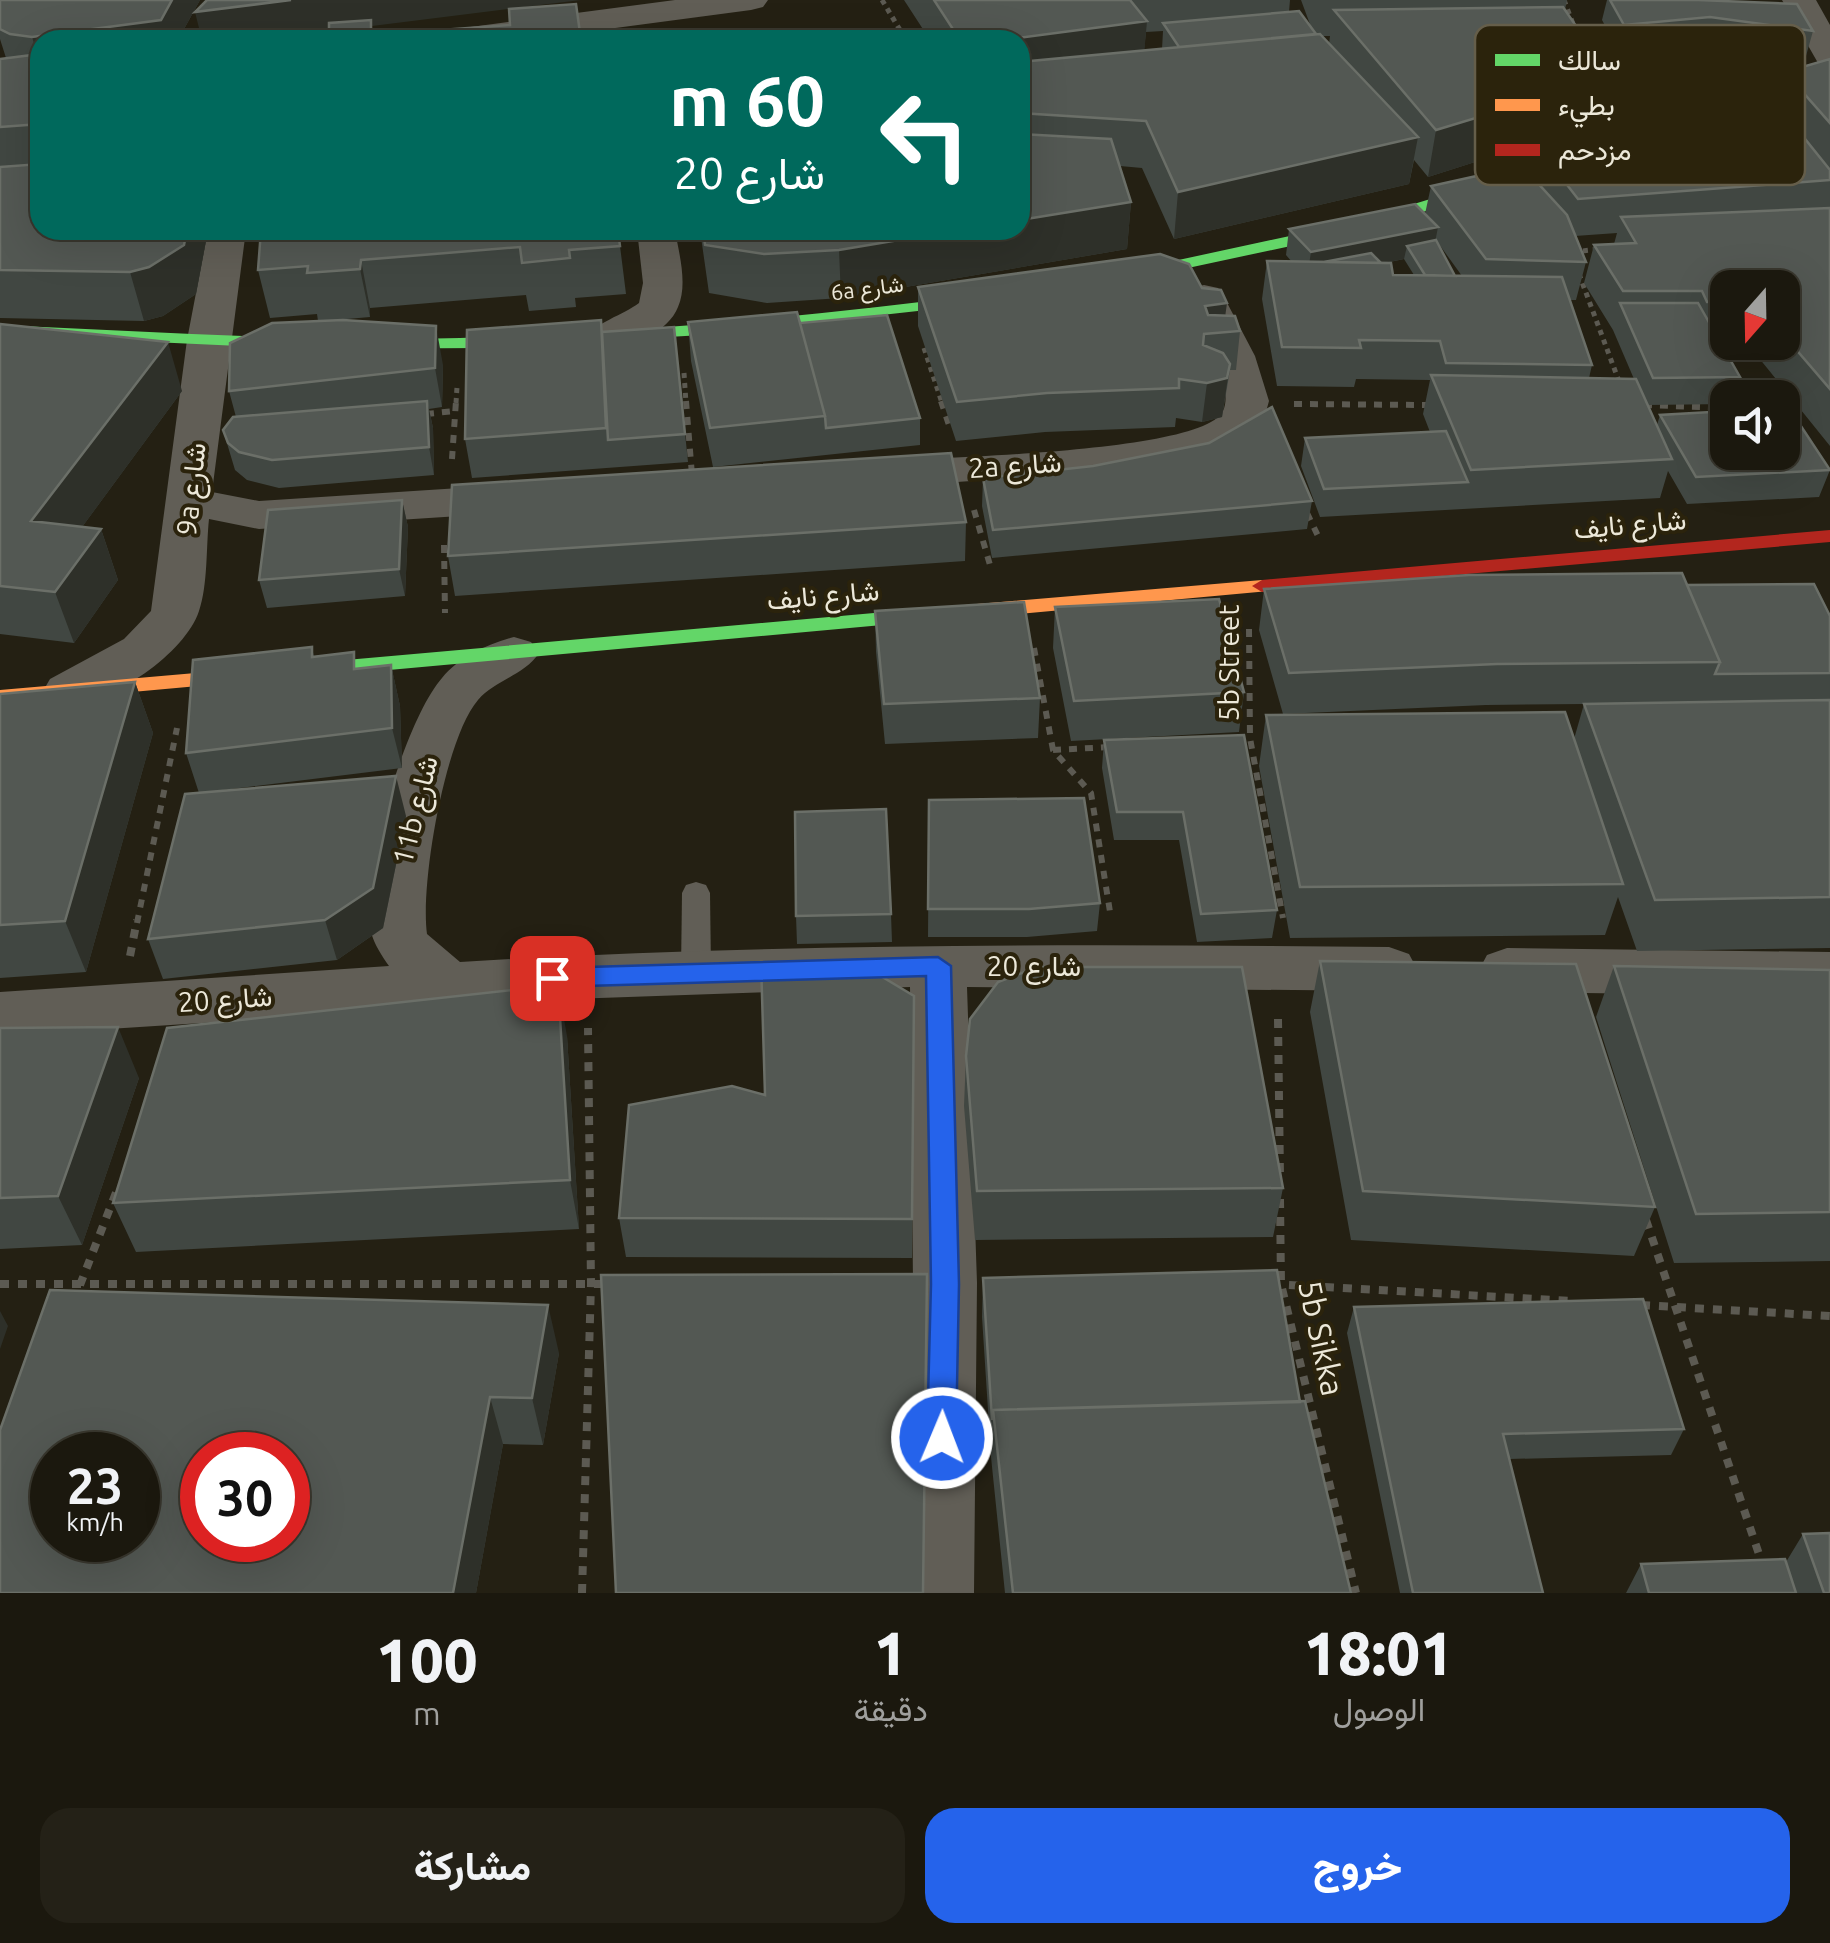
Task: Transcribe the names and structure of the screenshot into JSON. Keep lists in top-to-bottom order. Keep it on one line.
{"streets":{"street":["6a شارع","2a شارع","9a شارع","شارع نايف","11b شارع","شارع 20"],"path":["5b Street","5b Sikka"]},"crossings":[["6a شارع","9a شارع"],["9a شارع","شارع نايف"],["شارع نايف","5b Street"],["شارع نايف","11b شارع"],["5b Street","شارع 20"],["5b Street","5b Sikka"],["11b شارع","شارع 20"],["شارع 20","5b Sikka"]],"legend":["سالك","بطيء","مزدحم"],"north":"bottom","page":{"turn":["60 m","شارع 20"],"speed":"23 km/h","limit":"30","eta":["18:01","الوصول","1","دقيقة","100","m"],"buttons":["خروج","مشاركة"]}}
